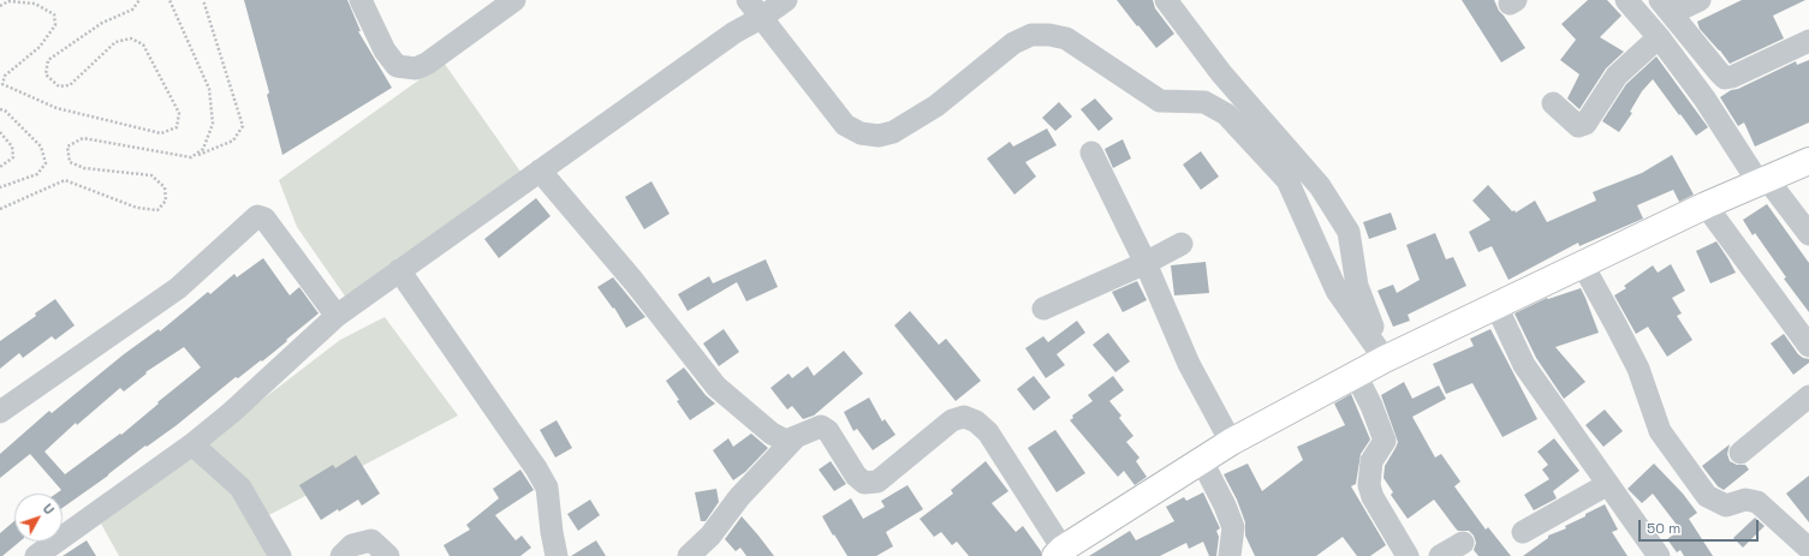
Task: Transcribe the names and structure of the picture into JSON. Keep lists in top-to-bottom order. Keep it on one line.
{"scale_bar":"50 m","north":"top right"}
